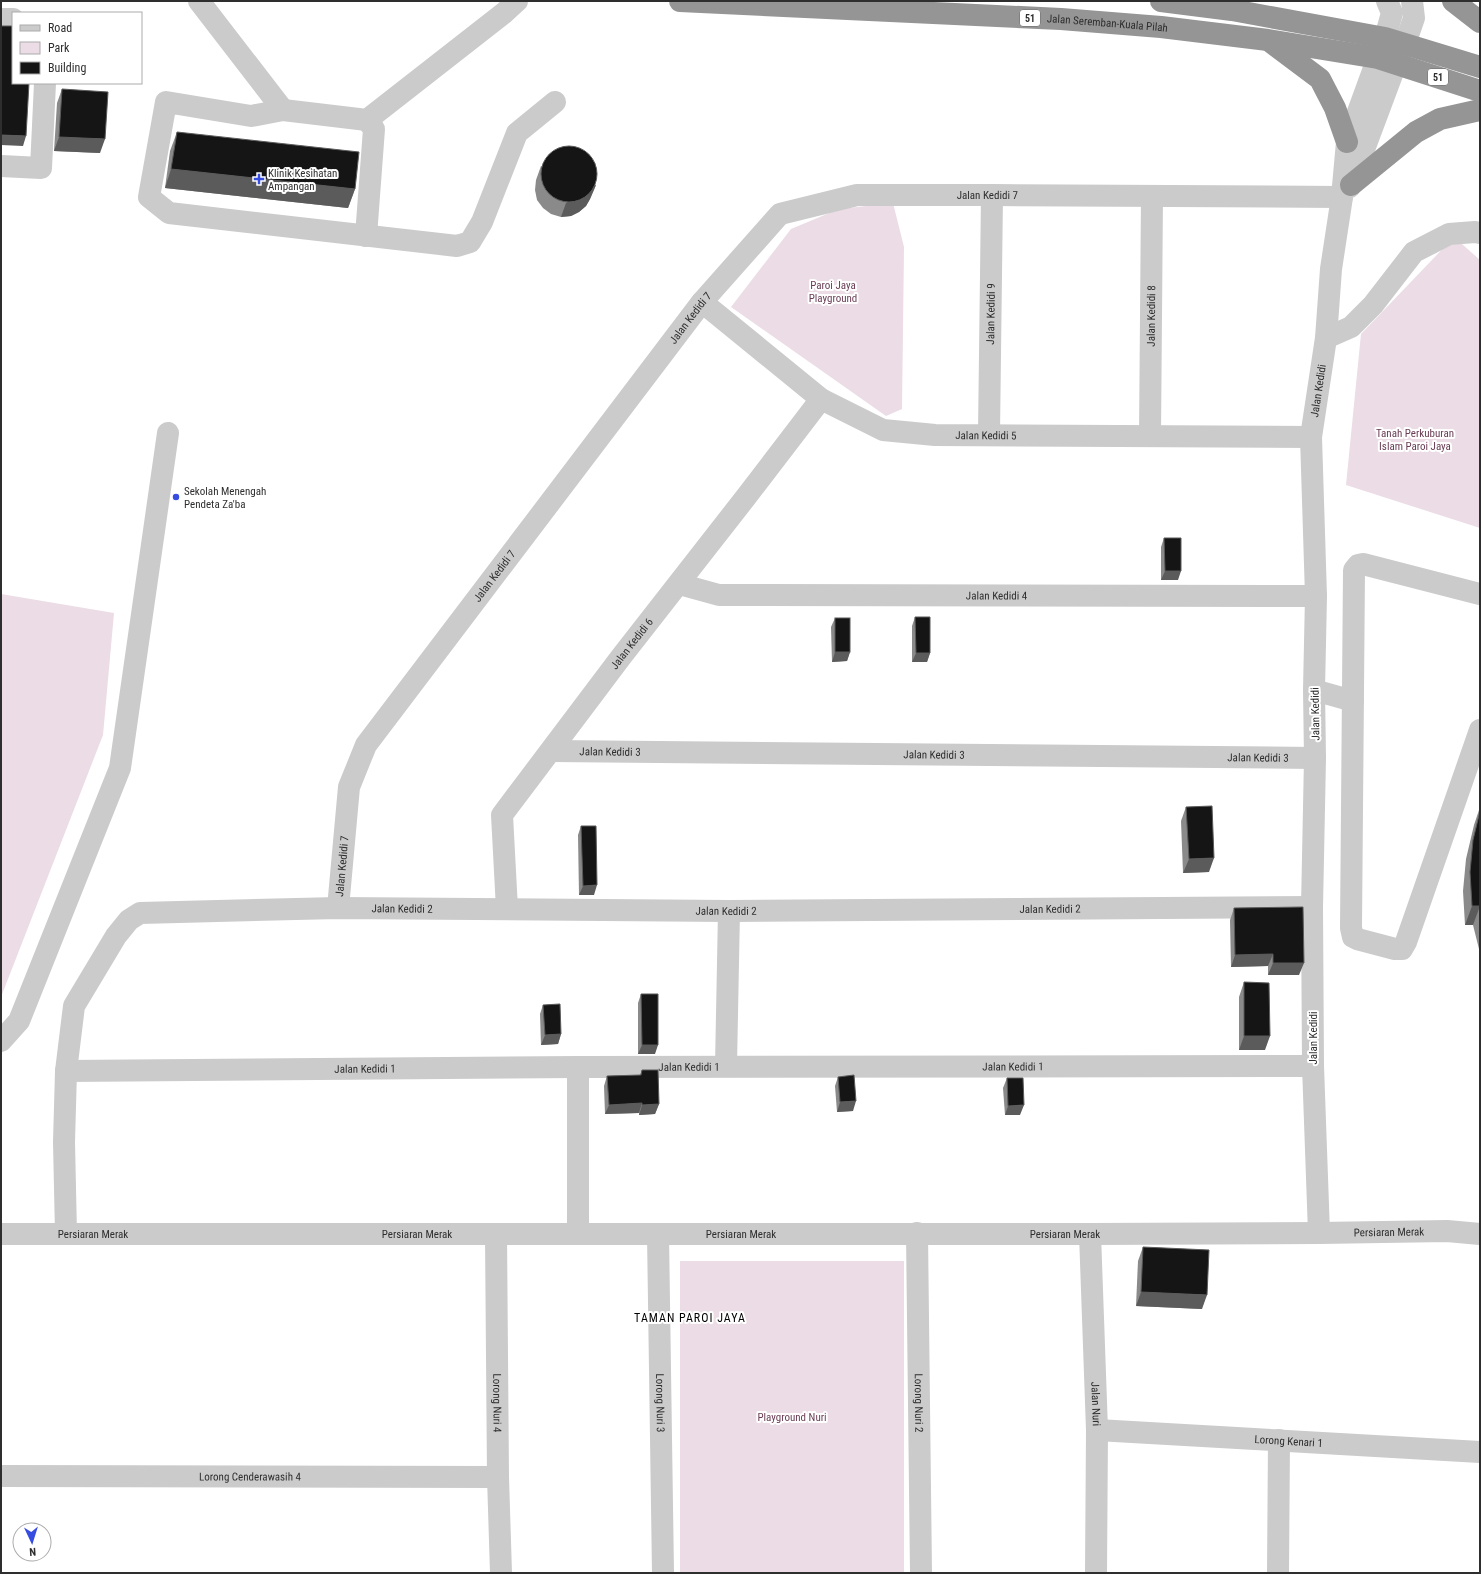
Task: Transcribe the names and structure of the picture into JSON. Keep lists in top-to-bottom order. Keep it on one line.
{"streets":{"highway":["51","Jalan Seremban-Kuala Pilah"],"street":["Jalan Kedidi 7","Jalan Kedidi 9","Jalan Kedidi 8","Jalan Kedidi","Jalan Kedidi 5","Jalan Kedidi 4","Jalan Kedidi 6","Jalan Kedidi 3","Jalan Kedidi 2","Jalan Kedidi 1","Persiaran Merak","Lorong Nuri 4","Lorong Nuri 3","Lorong Nuri 2","Jalan Nuri","Lorong Kenari 1","Lorong Cenderawasih 4"]},"crossings":[["Jalan Kedidi 7","Jalan Kedidi 9"],["Jalan Kedidi 7","Jalan Kedidi 8"],["Jalan Kedidi 7","Jalan Kedidi"],["Jalan Kedidi 7","Jalan Kedidi 5"],["Jalan Kedidi 7","Jalan Kedidi 2"],["Jalan Kedidi 9","Jalan Kedidi 5"],["Jalan Kedidi 8","Jalan Kedidi 5"],["Jalan Kedidi","Jalan Kedidi 5"],["Jalan Kedidi","Jalan Kedidi 4"],["Jalan Kedidi","Jalan Kedidi 3"],["Jalan Kedidi","Jalan Kedidi 2"],["Jalan Kedidi","Jalan Kedidi 1"],["Jalan Kedidi","Persiaran Merak"],["Jalan Kedidi 5","Jalan Kedidi 6"],["Jalan Kedidi 4","Jalan Kedidi 6"],["Jalan Kedidi 6","Jalan Kedidi 3"],["Jalan Kedidi 6","Jalan Kedidi 2"],["Jalan Kedidi 2","Jalan Kedidi 1"],["Persiaran Merak","Lorong Nuri 4"],["Persiaran Merak","Lorong Nuri 3"],["Persiaran Merak","Lorong Nuri 2"],["Persiaran Merak","Jalan Nuri"],["Lorong Nuri 4","Lorong Cenderawasih 4"],["Jalan Nuri","Lorong Kenari 1"]],"districts":["TAMAN PAROI JAYA"],"parks":["Paroi Jaya Playground","Tanah Perkuburan Islam Paroi Jaya","Playground Nuri"],"places":{"health":["Klinik Kesihatan Ampangan"],"other":["Sekolah Menengah Pendeta Za'ba"]},"legend":["Road","Park","Building"],"north":"bottom"}
